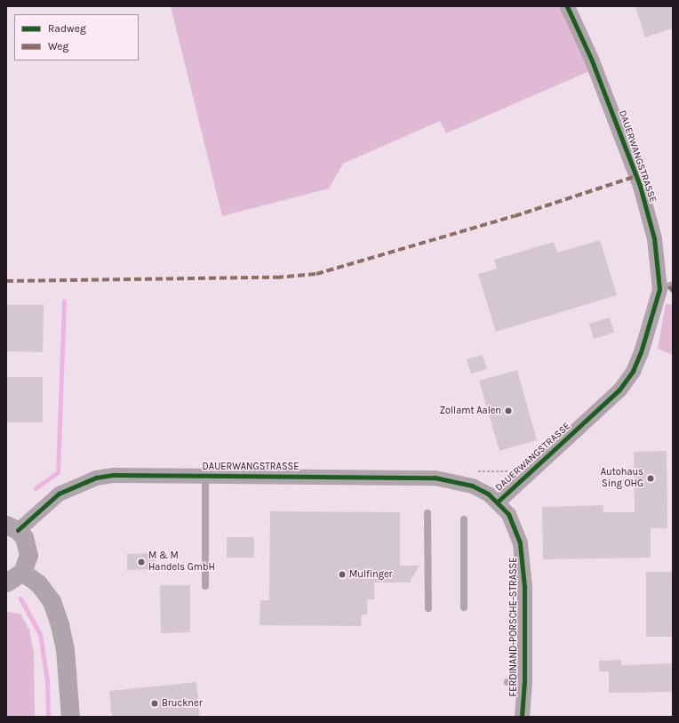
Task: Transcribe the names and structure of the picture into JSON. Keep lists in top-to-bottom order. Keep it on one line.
{"streets":{"street":["DAUERWANGSTRASSE","FERDINAND-PORSCHE-STRASSE"]},"crossings":[["DAUERWANGSTRASSE","FERDINAND-PORSCHE-STRASSE"]],"places":["Zollamt Aalen","Autohaus Sing OHG","M & M Handels GmbH","Mulfinger","Bruckner"],"legend":["Radweg","Weg"]}
